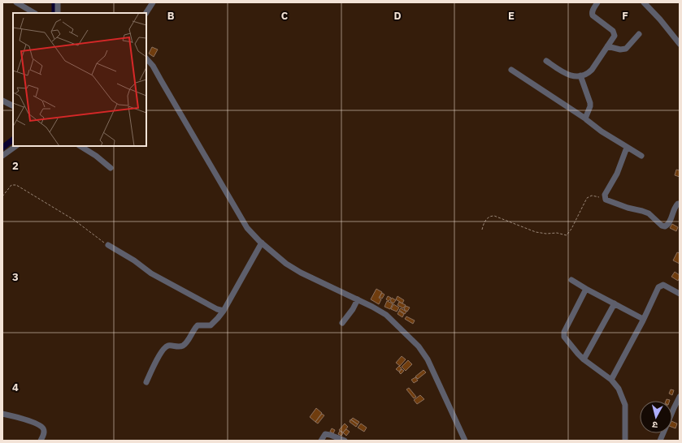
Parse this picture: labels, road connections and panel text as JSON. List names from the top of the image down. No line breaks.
{"north":"bottom","grid":{"columns":["B","C","D","E","F"],"rows":["2","3","4"]}}
